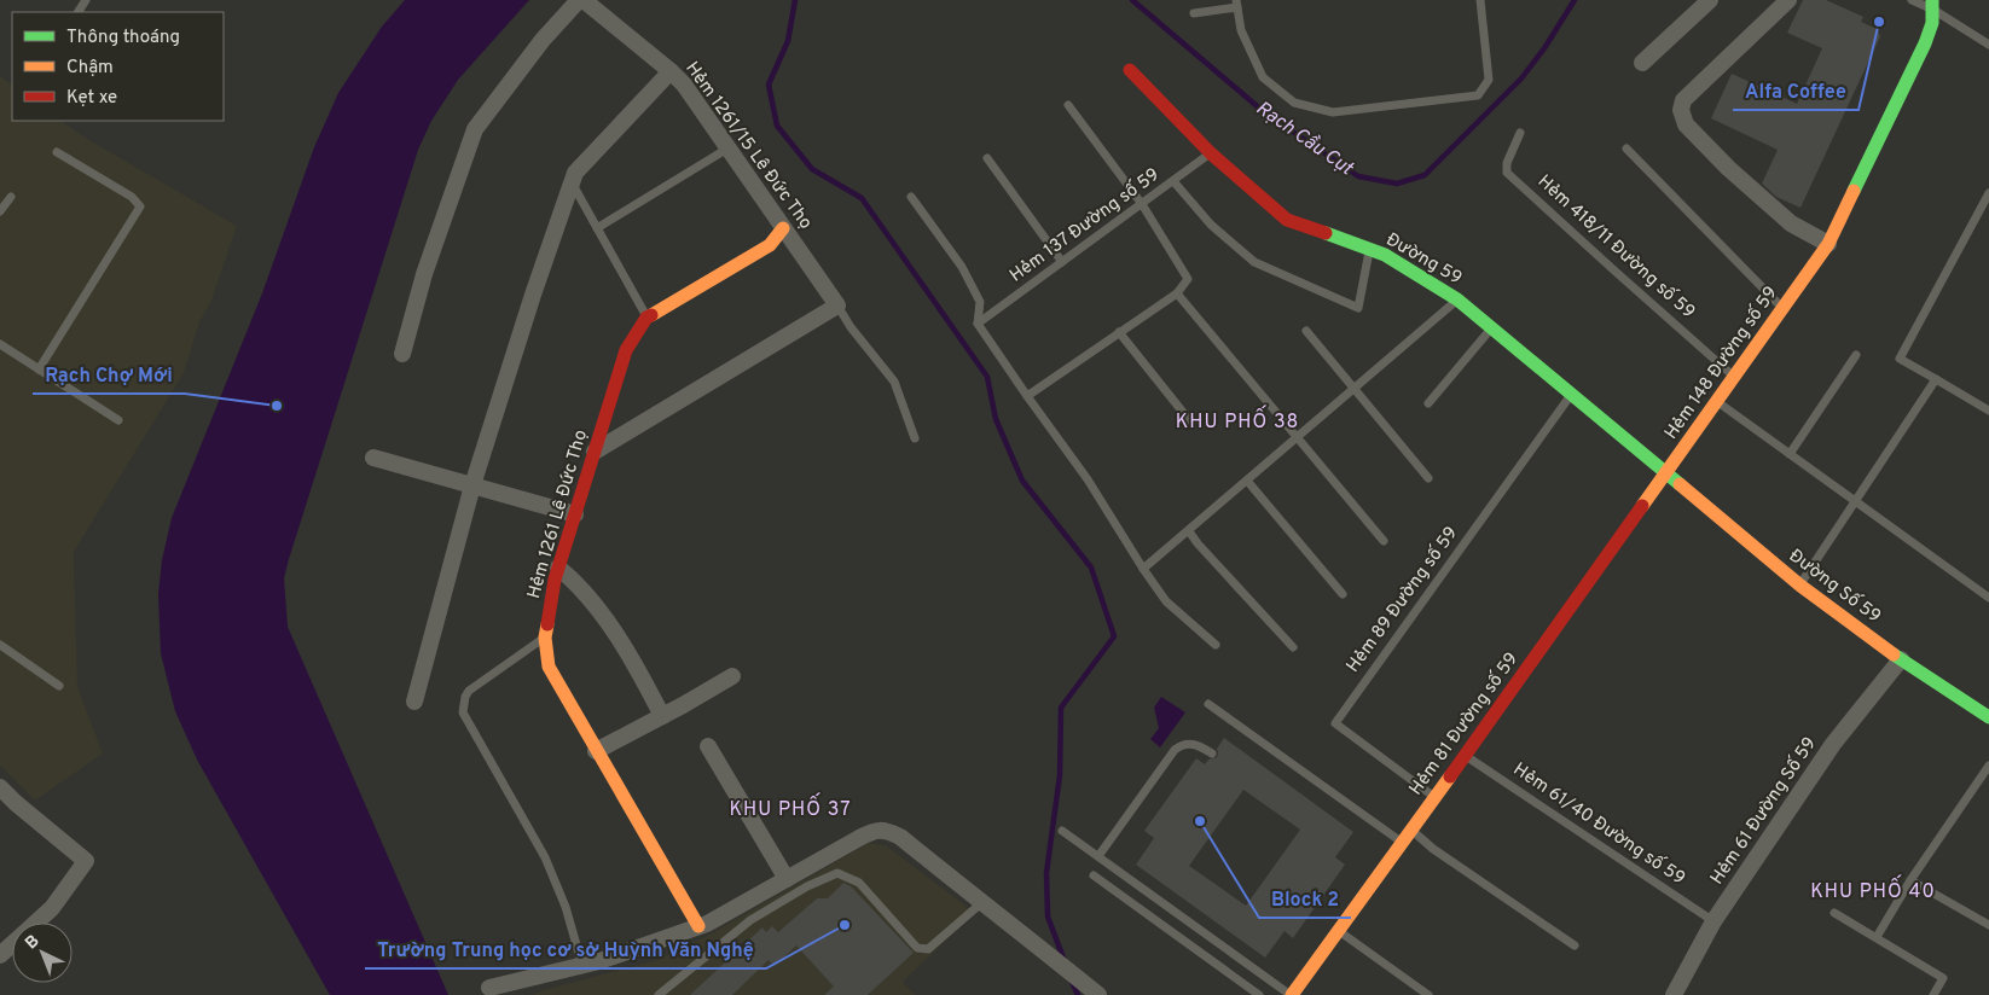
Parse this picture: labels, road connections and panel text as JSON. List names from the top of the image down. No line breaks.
{"streets":{"street":["Hẻm 1261/15 Lê Đức Thọ","Đường 59","Hẻm 148 Đường số 59","Hẻm 1261 Lê Đức Thọ","Đường Số 59","Hẻm 81 Đường số 59","Hẻm 61 Đường Số 59"],"lane":["Hẻm 137 Đường số 59","Hẻm 418/11 Đường số 59","Hẻm 89 Đường số 59","Hẻm 61/40 Đường số 59"]},"crossings":[["Hẻm 1261/15 Lê Đức Thọ","Hẻm 1261 Lê Đức Thọ"],["Hẻm 137 Đường số 59","Đường 59"],["Hẻm 418/11 Đường số 59","Hẻm 148 Đường số 59"],["Đường 59","Hẻm 148 Đường số 59"],["Đường 59","Đường Số 59"],["Đường 59","Hẻm 89 Đường số 59"],["Đường 59","Hẻm 81 Đường số 59"],["Hẻm 148 Đường số 59","Đường Số 59"],["Hẻm 148 Đường số 59","Hẻm 81 Đường số 59"],["Đường Số 59","Hẻm 81 Đường số 59"],["Đường Số 59","Hẻm 61 Đường Số 59"],["Hẻm 89 Đường số 59","Hẻm 81 Đường số 59"],["Hẻm 81 Đường số 59","Hẻm 61/40 Đường số 59"],["Hẻm 61 Đường Số 59","Hẻm 61/40 Đường số 59"]],"districts":["KHU PHỐ 38","KHU PHỐ 37","KHU PHỐ 40"],"water":["Rạch Cầu Cụt"],"places":["Alfa Coffee","Rạch Chợ Mới","Block 2","Trường Trung học cơ sở Huỳnh Văn Nghệ"],"legend":["Thông thoáng","Chậm","Kẹt xe"],"north":"top left"}
